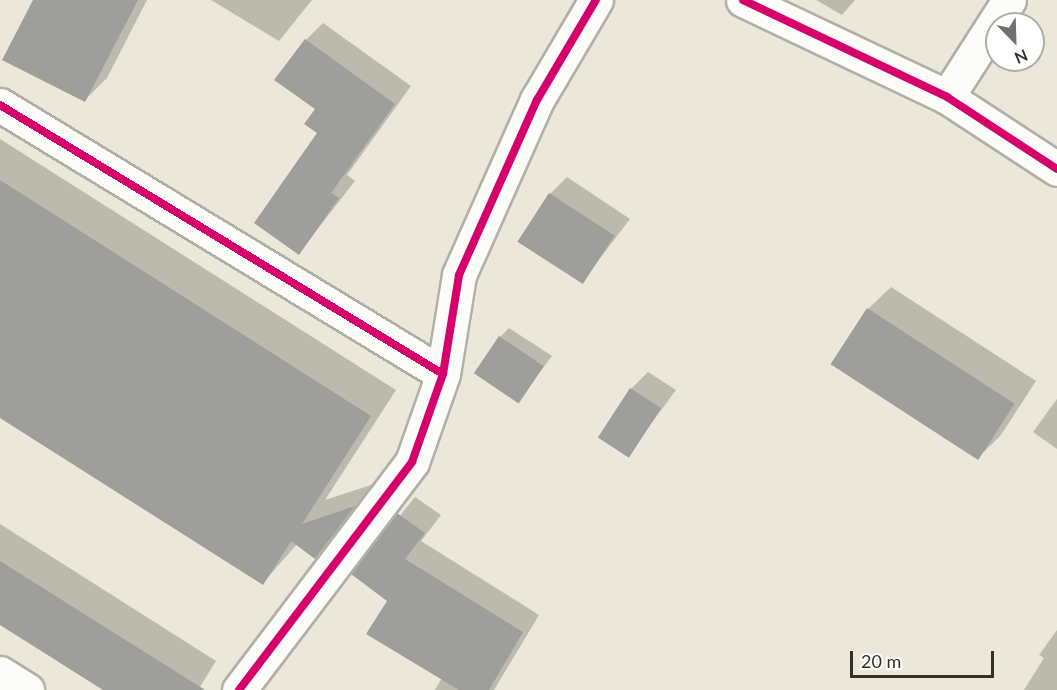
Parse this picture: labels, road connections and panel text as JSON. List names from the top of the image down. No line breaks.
{"scale_bar":"20 m","north":"bottom right"}
